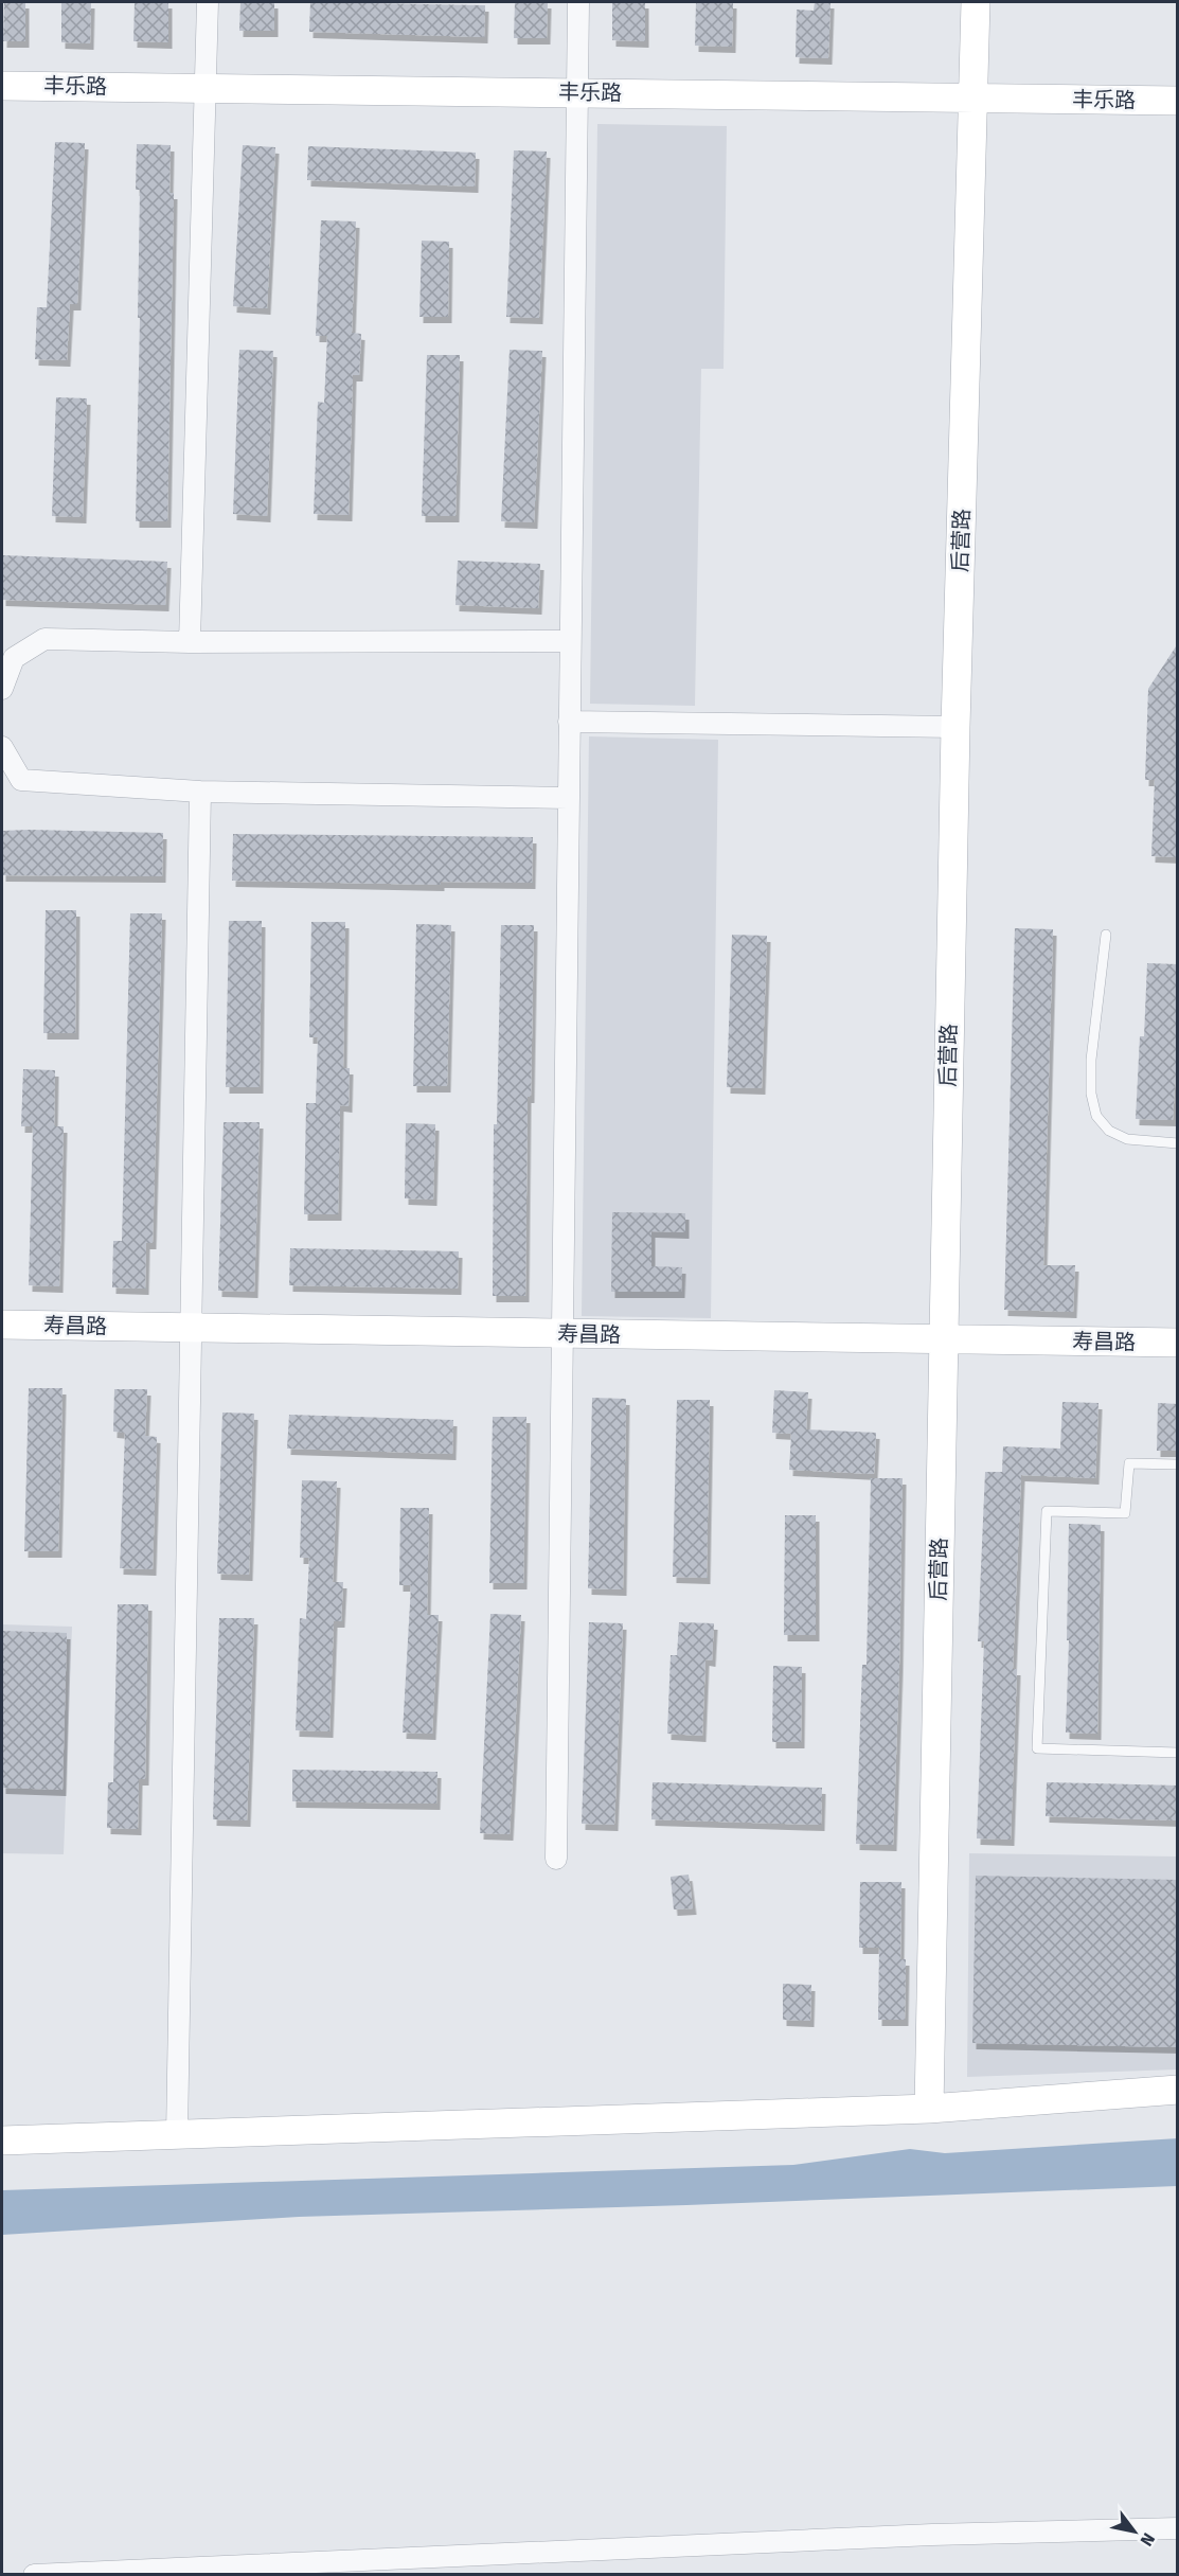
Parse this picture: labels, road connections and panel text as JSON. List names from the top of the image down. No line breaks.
{"streets":{"street":["丰乐路","后营路","寿昌路"]},"crossings":[["丰乐路","后营路"],["后营路","寿昌路"]],"north":"bottom right"}
